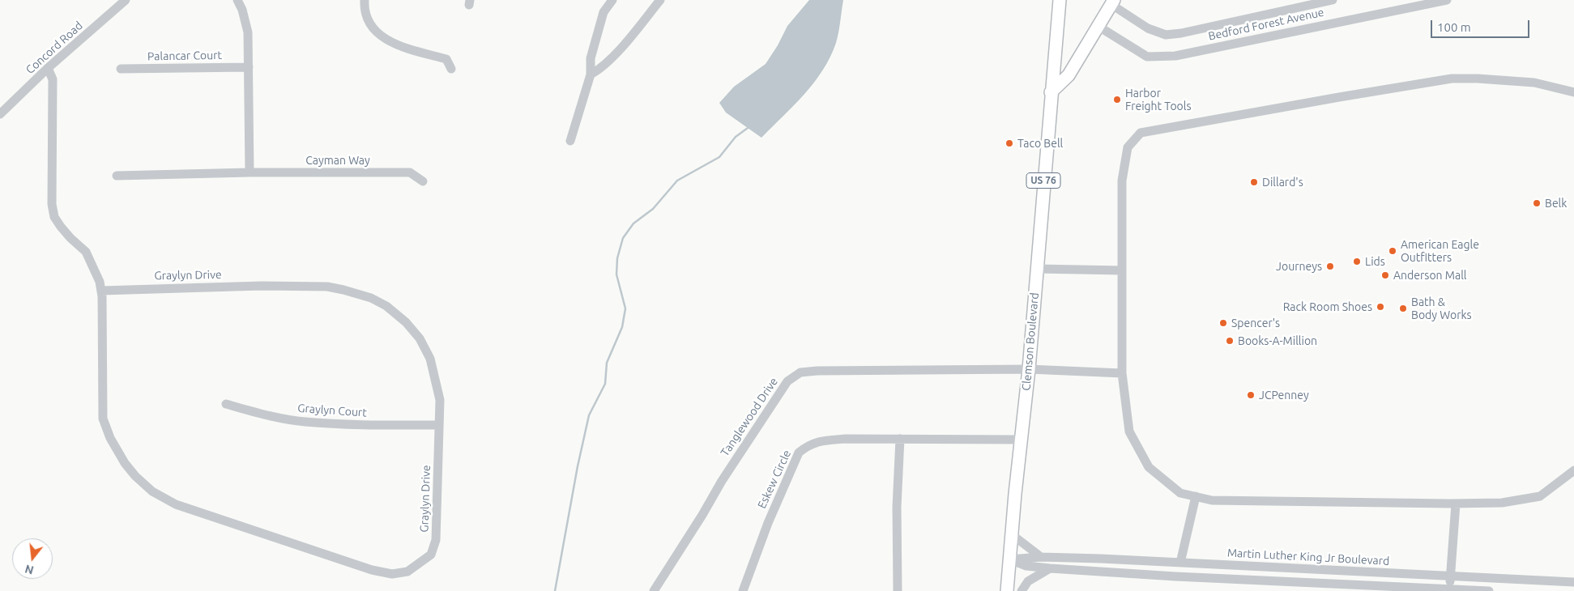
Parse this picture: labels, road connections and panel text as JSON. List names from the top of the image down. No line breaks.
{"streets":{"main road":["US 76","Clemson Boulevard"],"street":["Bedford Forest Avenue","Concord Road","Palancar Court","Cayman Way","Graylyn Drive","Graylyn Court","Tanglewood Drive","Eskew Circle","Martin Luther King Jr Boulevard"]},"crossings":[["Concord Road","Graylyn Drive"],["Graylyn Drive","Graylyn Court"],["Clemson Boulevard","Tanglewood Drive"],["Clemson Boulevard","Eskew Circle"],["Clemson Boulevard","Martin Luther King Jr Boulevard"]],"places":["Harbor Freight Tools","Taco Bell","Dillard's","Belk","American Eagle Outfitters","Lids","Journeys","Anderson Mall","Rack Room Shoes","Bath & Body Works","Spencer's","Books-A-Million","JCPenney"],"scale_bar":"100 m","north":"bottom"}
